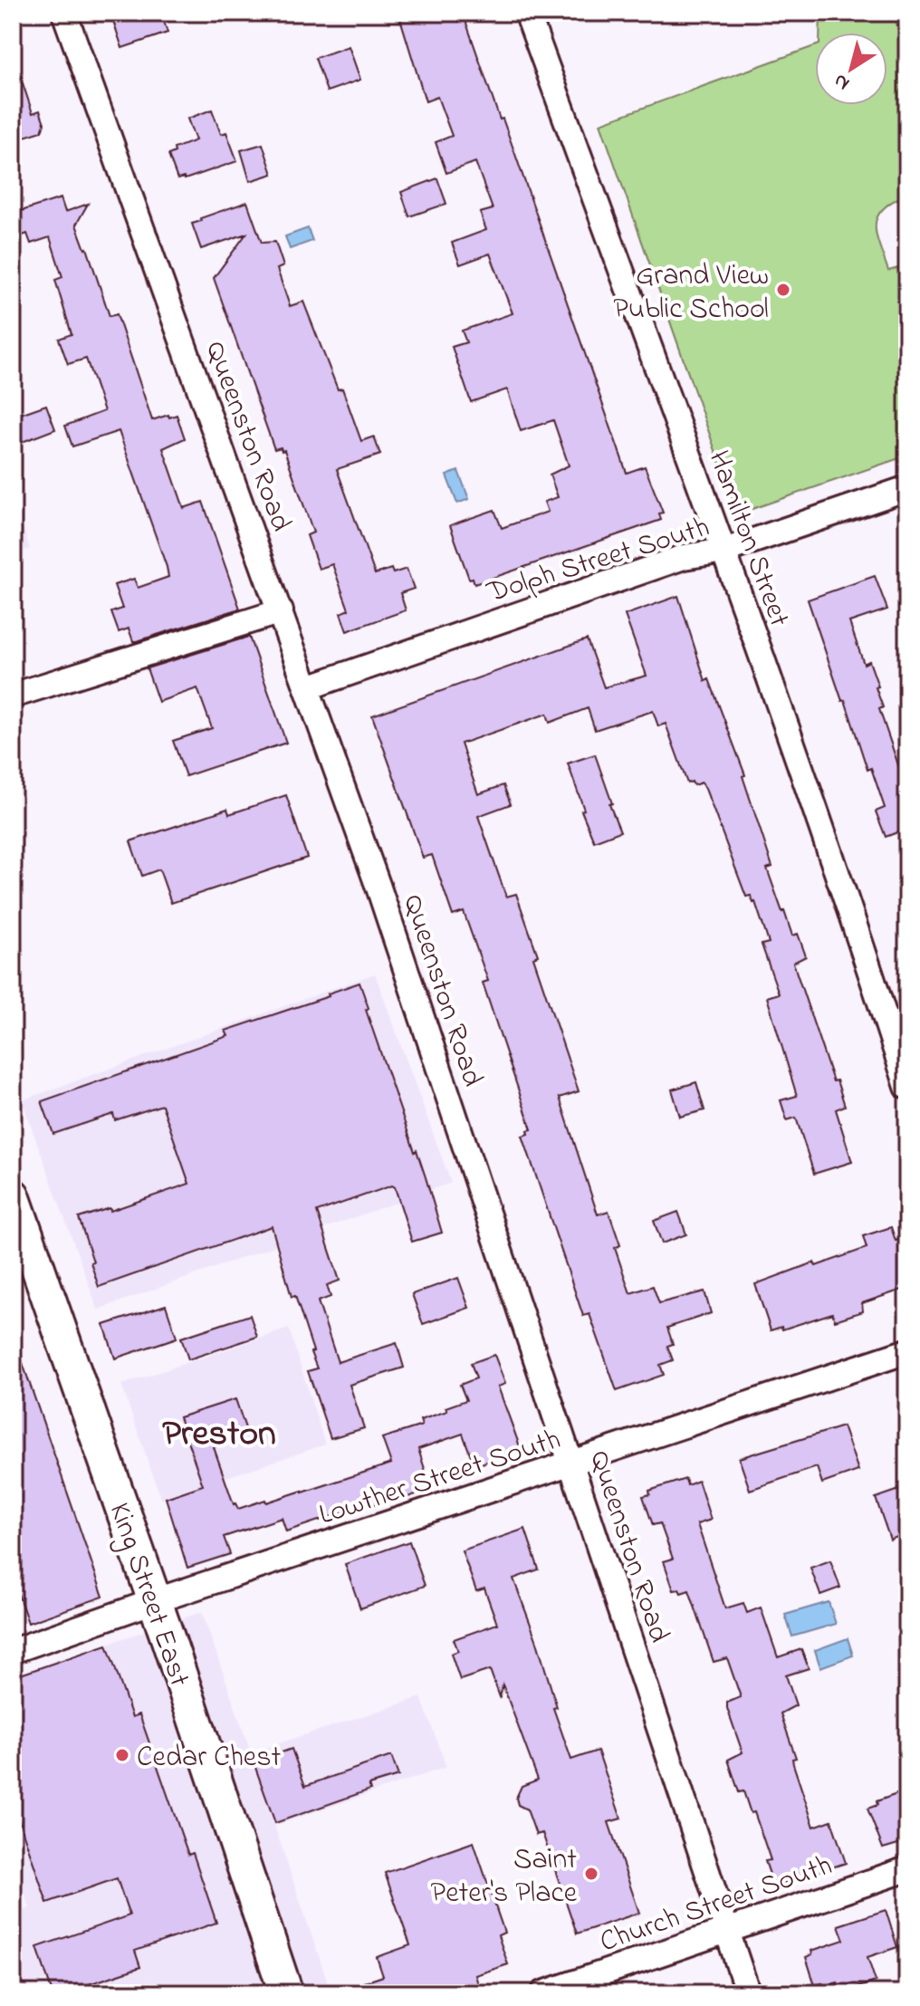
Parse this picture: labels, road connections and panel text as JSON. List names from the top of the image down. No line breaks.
{"streets":{"main road":["King Street East"],"street":["Queenston Road","Hamilton Street","Dolph Street South","Lowther Street South","Church Street South"]},"crossings":[["Queenston Road","Dolph Street South"],["Queenston Road","Lowther Street South"],["Queenston Road","Church Street South"],["Hamilton Street","Dolph Street South"],["Lowther Street South","King Street East"]],"districts":["Preston"],"places":["Grand View Public School","Cedar Chest","Saint Peter's Place"],"north":"bottom left"}
